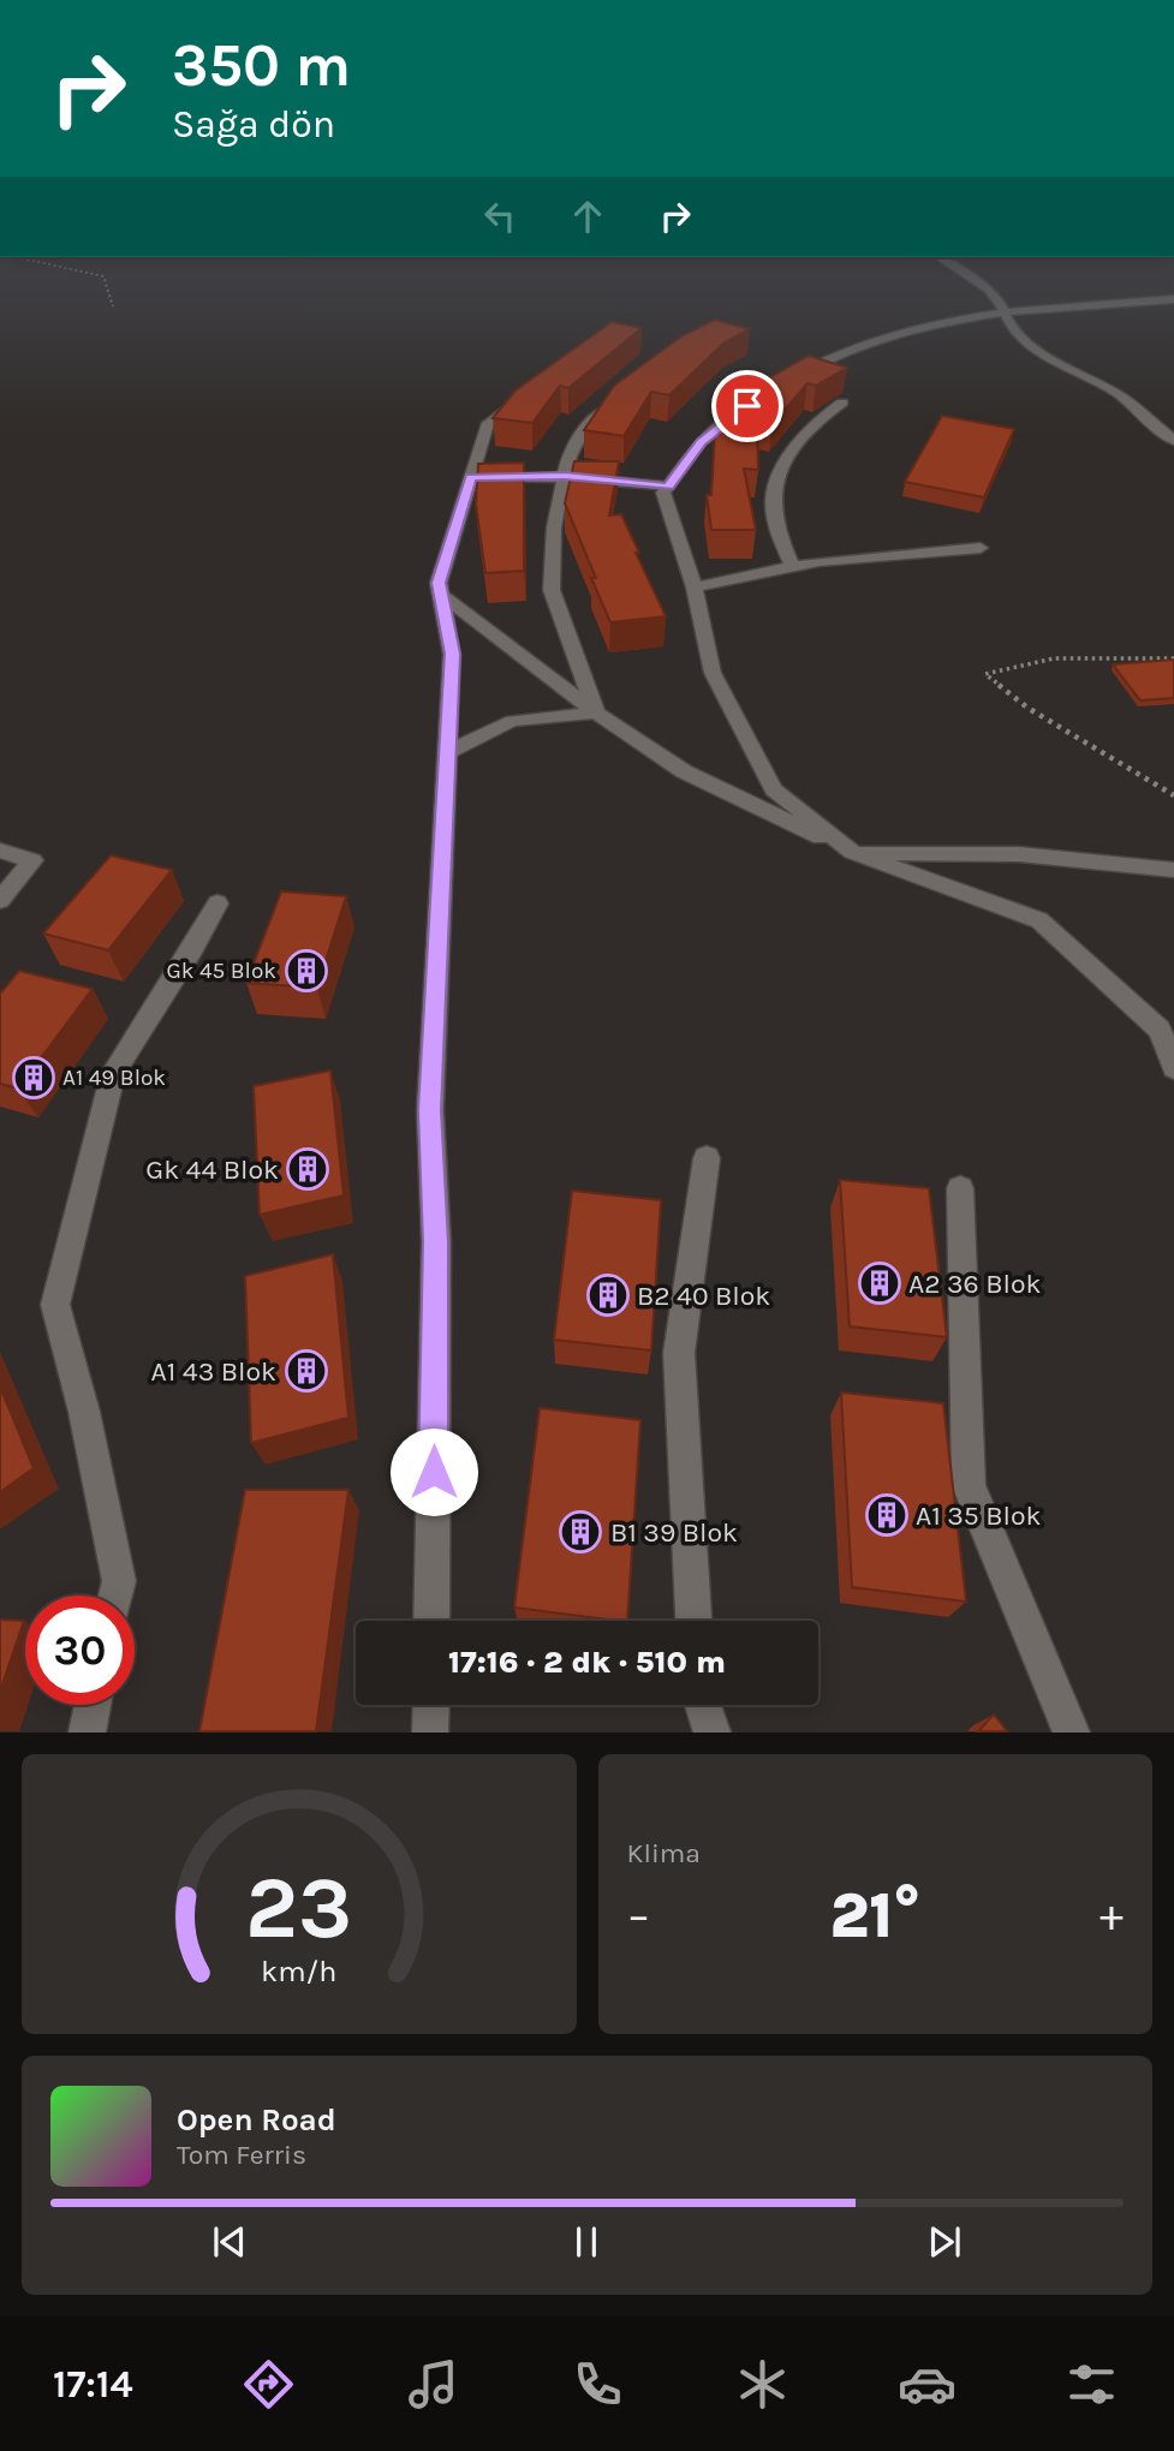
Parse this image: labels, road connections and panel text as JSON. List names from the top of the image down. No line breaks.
{"places":{"building":["Gk 45 Blok","A1 49 Blok","Gk 44 Blok","A2 36 Blok","B2 40 Blok","A1 43 Blok","A1 35 Blok","B1 39 Blok"]},"page":{"turn":["350 m","Sağa dön"],"limit":"30","trip":"17:16 · 2 dk · 510 m","tile":"Klima","heat":["−","21°","+"],"song":["Open Road","Tom Ferris"],"tabs":"17:14","gauge":["23","km/h"]}}
